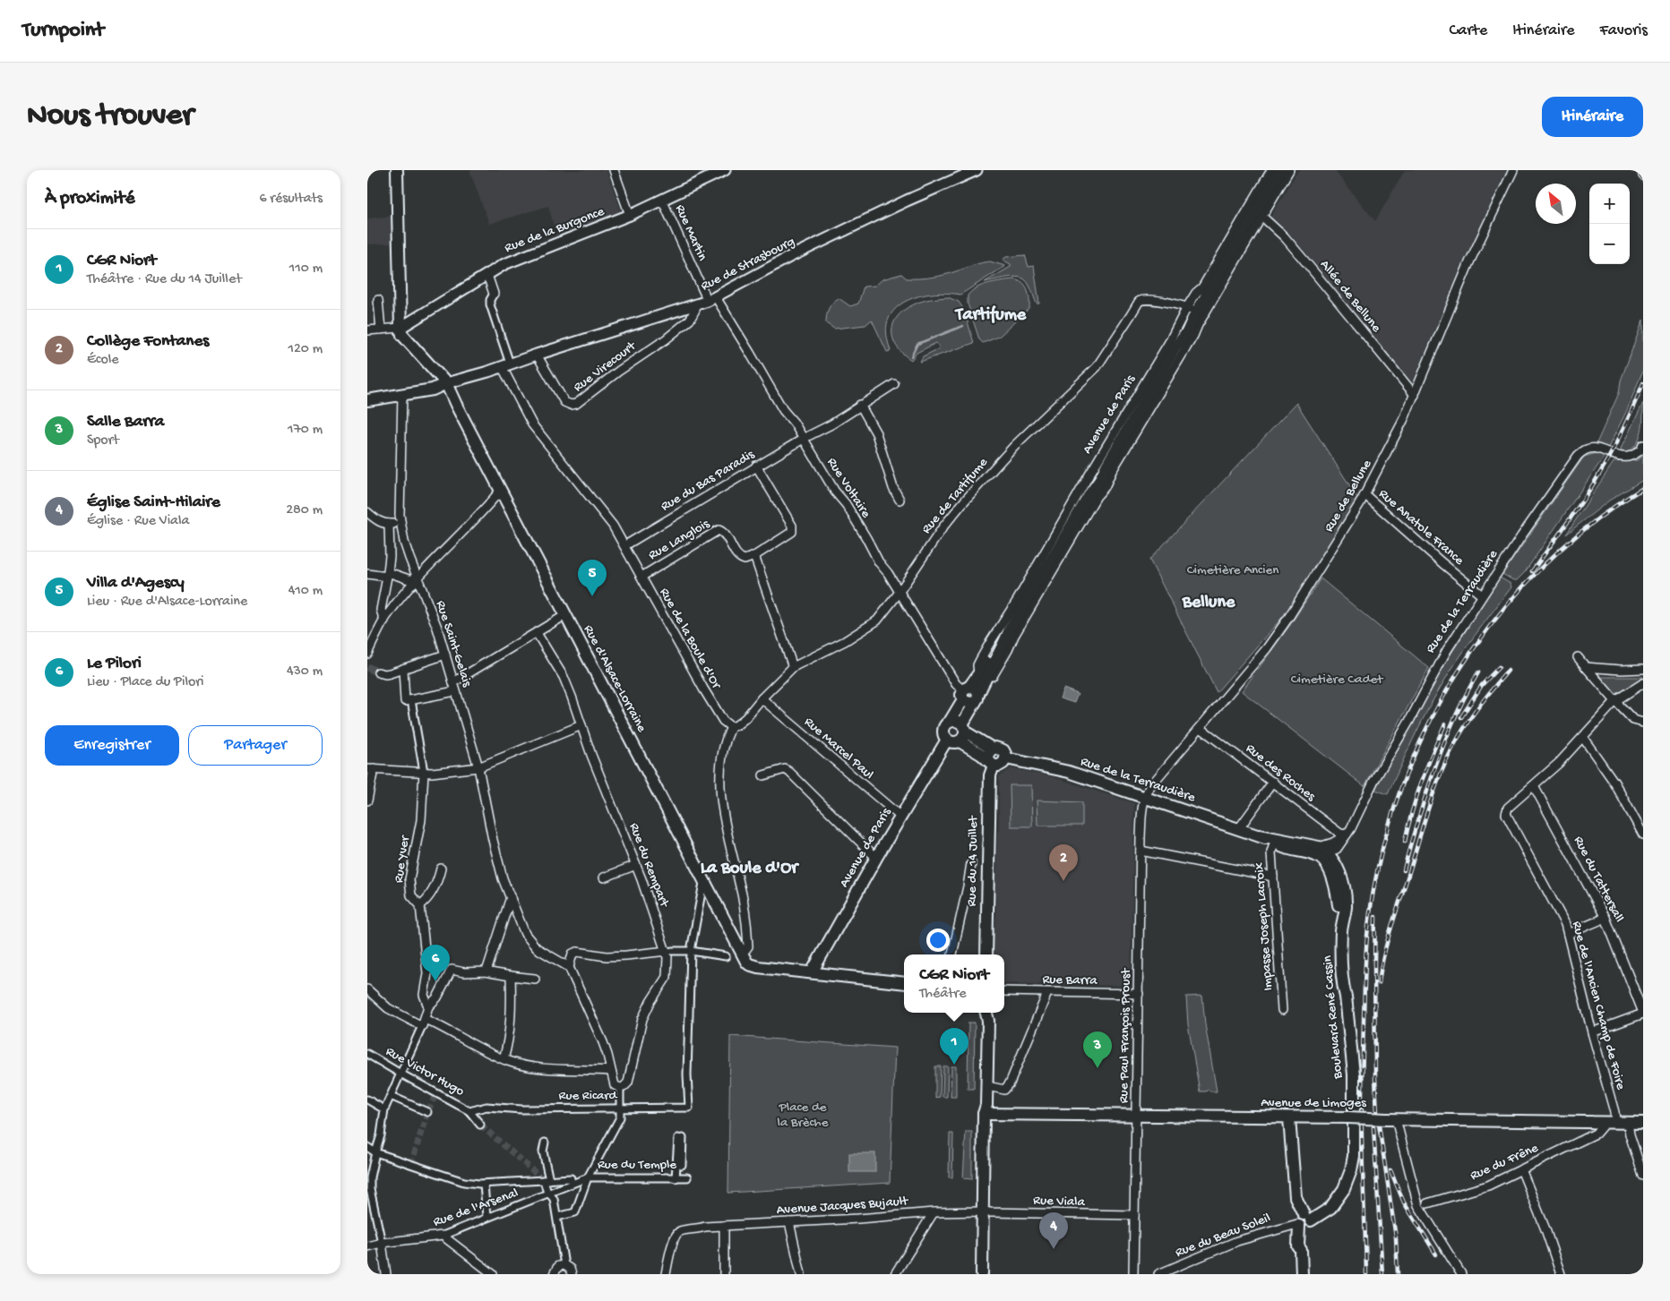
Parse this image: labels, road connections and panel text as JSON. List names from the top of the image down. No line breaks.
{"streets":{"main road":["Avenue de Paris","Rue de la Terraudière","Rue d'Alsace-Lorraine","Rue du 14 Juillet","Boulevard René Cassin","Avenue de Limoges"],"street":["Rue de la Burgonce","Rue Martin","Rue de Strasbourg","Allée de Bellune","Rue Virecourt","Rue du Bas Paradis","Rue Voltaire","Rue de Tartifume","Rue de Bellune","Rue Anatole France","Rue Langlois","Rue de la Boule d'Or","Rue Saint-Gelais","Rue Marcel Paul","Rue des Roches","Rue Yver","Rue du Rempart","Rue du Tattersall","Impasse Joseph Lacroix","Rue Barra","Rue de l'Ancien Champ de Foire","Rue Paul François Proust","Rue Victor Hugo","Rue Ricard","Rue du Frêne","Rue du Temple","Rue Viala","Avenue Jacques Bujault","Rue de l'Arsenal","Rue du Beau Soleil"]},"crossings":[["Rue de la Burgonce","Rue Martin"],["Rue de la Burgonce","Rue d'Alsace-Lorraine"],["Rue Martin","Rue de Strasbourg"],["Rue Martin","Rue Voltaire"],["Rue de Strasbourg","Rue Virecourt"],["Rue de Strasbourg","Rue Voltaire"],["Rue de Strasbourg","Rue de la Boule d'Or"],["Rue de Strasbourg","Rue d'Alsace-Lorraine"],["Allée de Bellune","Avenue de Paris"],["Allée de Bellune","Rue de Bellune"],["Avenue de Paris","Rue Voltaire"],["Avenue de Paris","Rue de Tartifume"],["Avenue de Paris","Rue d'Alsace-Lorraine"],["Avenue de Paris","Rue Marcel Paul"],["Rue du Bas Paradis","Rue Voltaire"],["Rue du Bas Paradis","Rue de la Boule d'Or"],["Rue Voltaire","Rue de Tartifume"],["Rue de Tartifume","Rue de la Boule d'Or"],["Rue de Tartifume","Rue Marcel Paul"],["Rue de Bellune","Rue Anatole France"],["Rue de Bellune","Rue de la Terraudière"],["Rue de Bellune","Rue des Roches"],["Rue de Bellune","Rue Paul François Proust"],["Rue Anatole France","Rue de la Terraudière"],["Rue Langlois","Rue de la Boule d'Or"],["Rue de la Terraudière","Rue des Roches"],["Rue de la Terraudière","Impasse Joseph Lacroix"],["Rue de la Terraudière","Boulevard René Cassin"],["Rue de la Terraudière","Rue Paul François Proust"],["Rue du Tattersall","Rue de l'Ancien Champ de Foire"],["Rue Barra","Rue Paul François Proust"],["Rue de l'Ancien Champ de Foire","Avenue de Limoges"],["Rue de l'Ancien Champ de Foire","Rue du Frêne"],["Boulevard René Cassin","Rue du Beau Soleil"],["Rue Paul François Proust","Avenue de Limoges"],["Rue Paul François Proust","Rue Viala"],["Rue Victor Hugo","Rue Ricard"],["Avenue de Limoges","Rue du Frêne"],["Rue du Temple","Rue de l'Arsenal"],["Rue Viala","Avenue Jacques Bujault"]],"districts":["Tartifume","Bellune","La Boule d'Or"],"parks":["Cimetière Ancien","Cimetière Cadet","Place de la Brèche"],"north":"top left","page":{"header":"Turnpoint","nav":["Carte","Itinéraire","Favoris"],"buttons":["Itinéraire",["Enregistrer","Partager"]],"title":"Nous trouver","heading":["À proximité","6 résultats"],"map_buttons":["+","−"],"list":[{"mark":"1","name":"CGR Niort","note":"Théâtre · Rue du 14 Juillet","value":"110 m"},{"mark":"2","name":"Collège Fontanes","note":"École","value":"120 m"},{"mark":"3","name":"Salle Barra","note":"Sport","value":"170 m"},{"mark":"4","name":"Église Saint-Hilaire","note":"Église · Rue Viala","value":"280 m"},{"mark":"5","name":"Villa d'Agescy","note":"Lieu · Rue d'Alsace-Lorraine","value":"410 m"},{"mark":"6","name":"Le Pilori","note":"Lieu · Place du Pilori","value":"430 m"}],"pins":["5","2","6","1","3","4"],"popup":["CGR Niort","Théâtre"]}}
